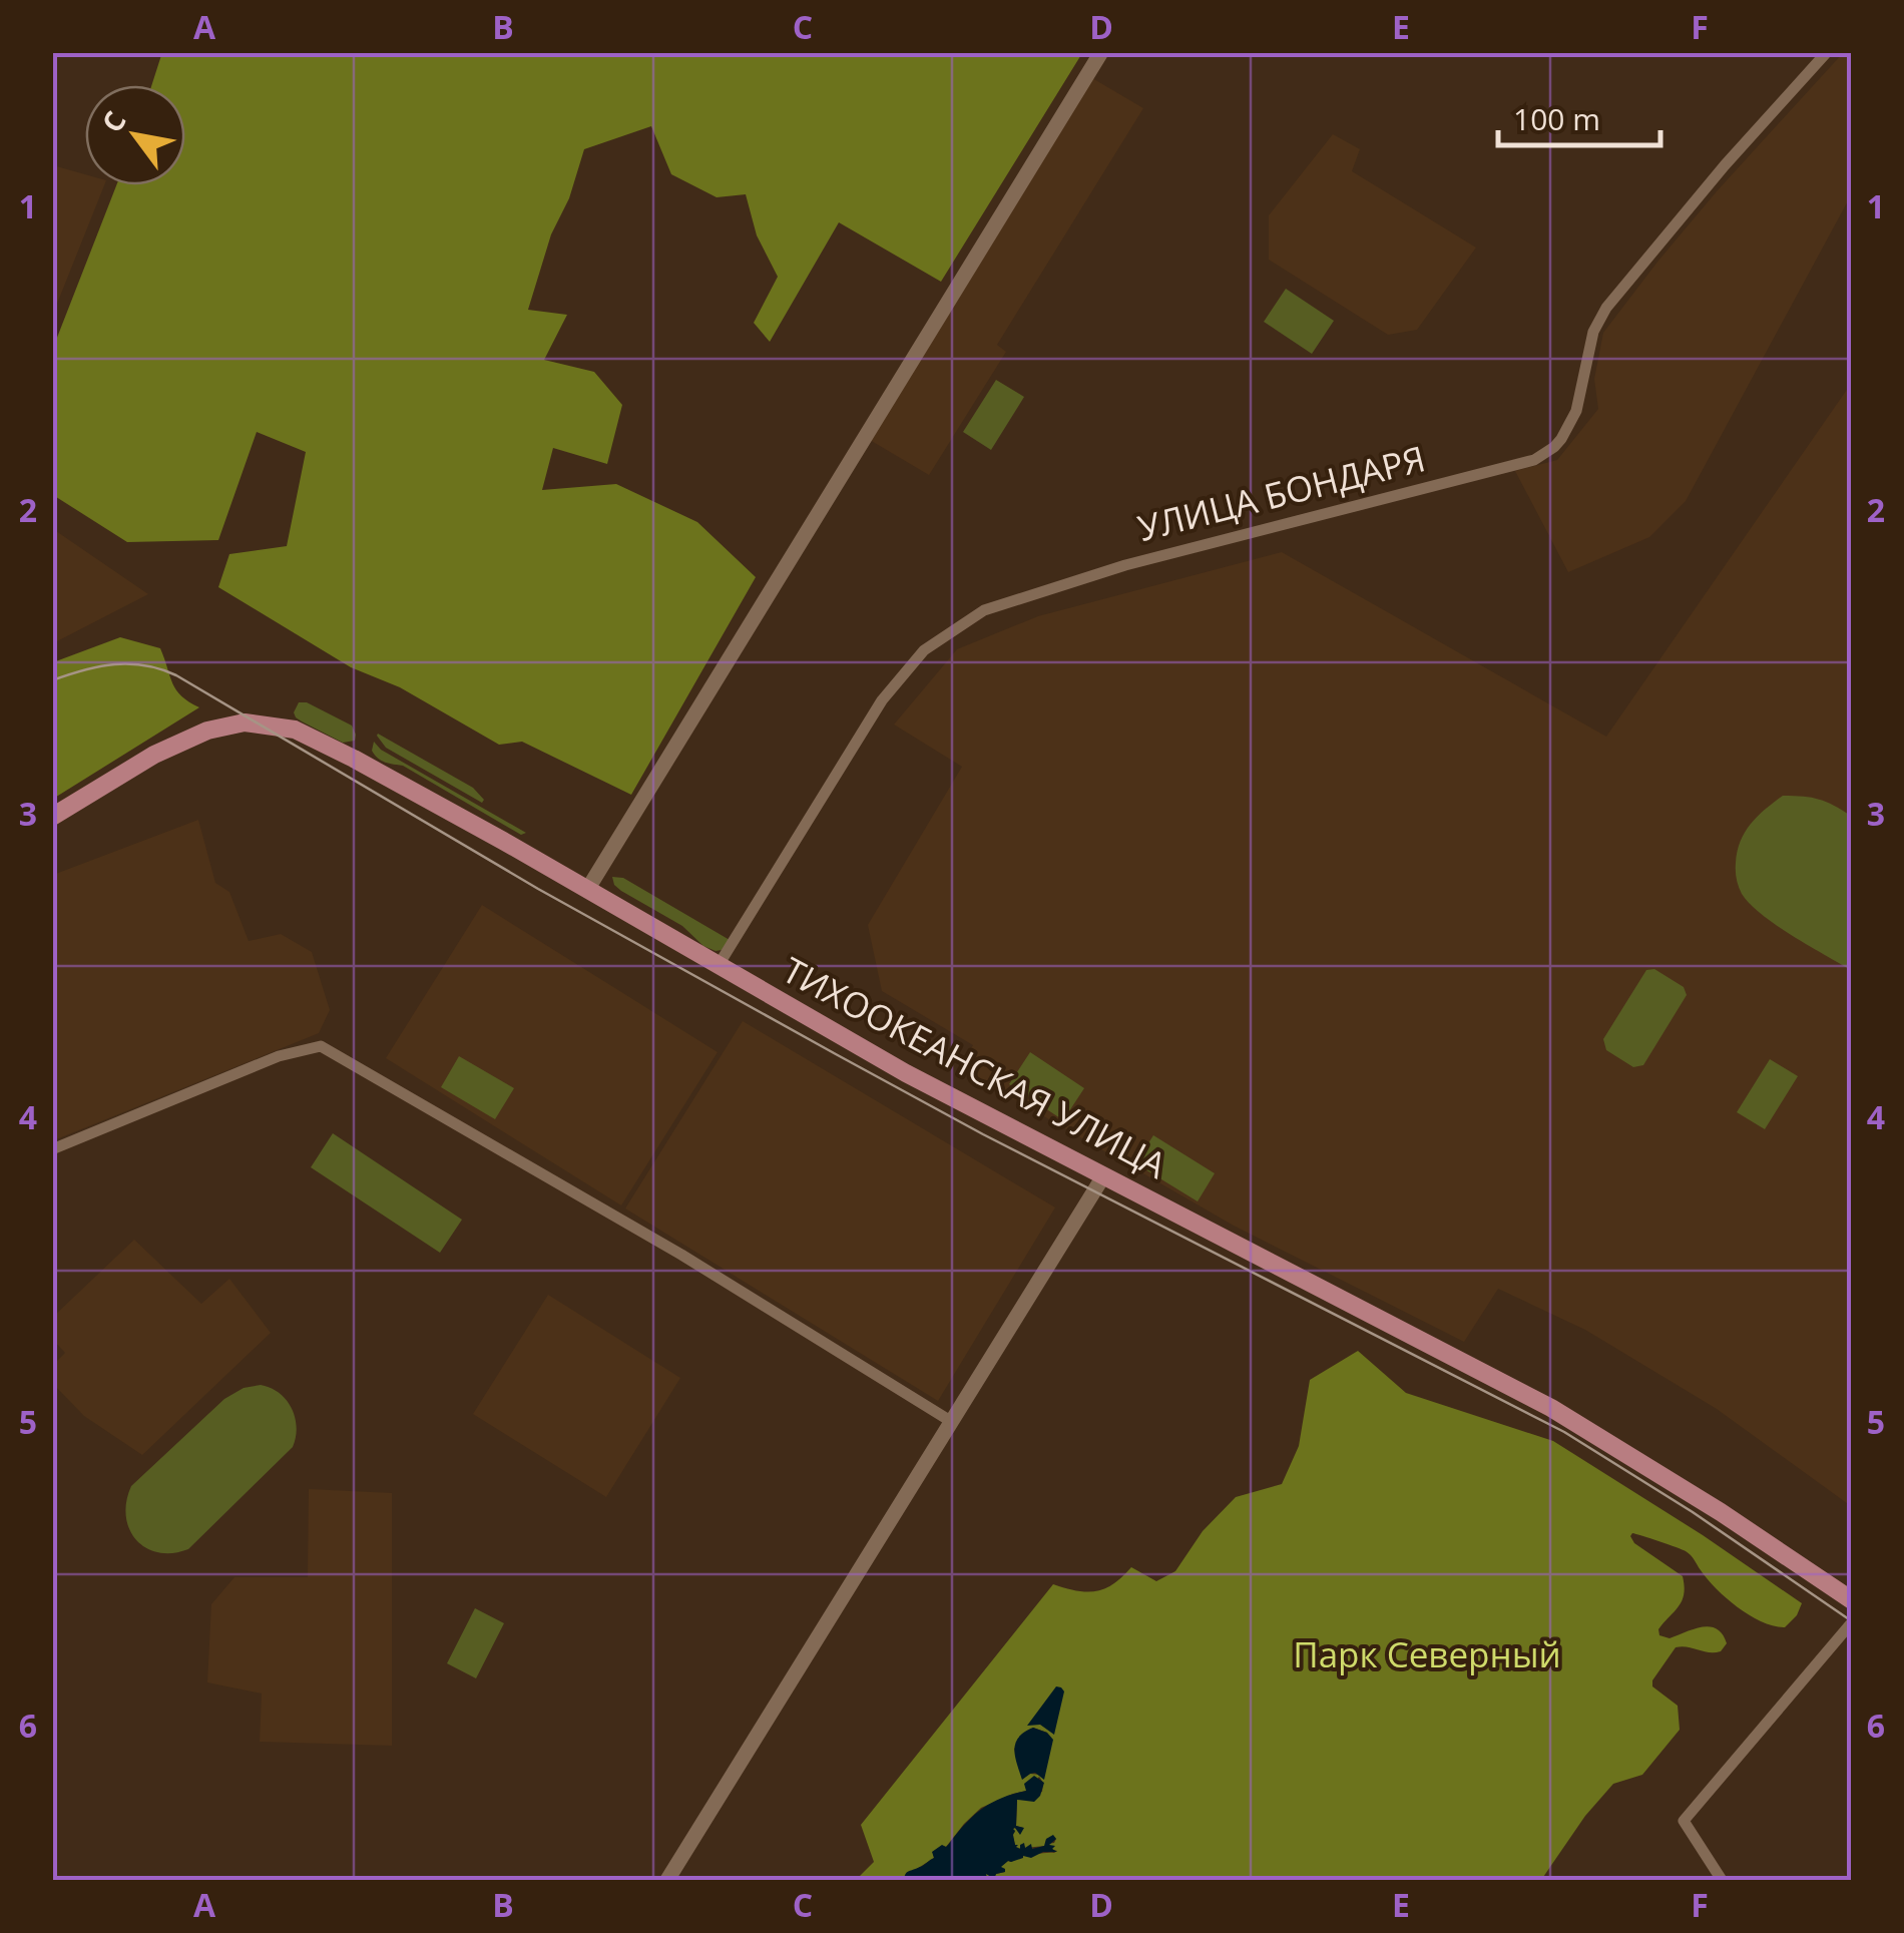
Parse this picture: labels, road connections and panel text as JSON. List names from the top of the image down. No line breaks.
{"streets":{"main road":["ТИХООКЕАНСКАЯ УЛИЦА"],"street":["УЛИЦА БОНДАРЯ"]},"crossings":[["УЛИЦА БОНДАРЯ","ТИХООКЕАНСКАЯ УЛИЦА"]],"parks":["Парк Северный"],"scale_bar":"100 m","north":"top left","grid":{"columns":["A","B","C","D","E","F"],"rows":["1","2","3","4","5","6"]}}
